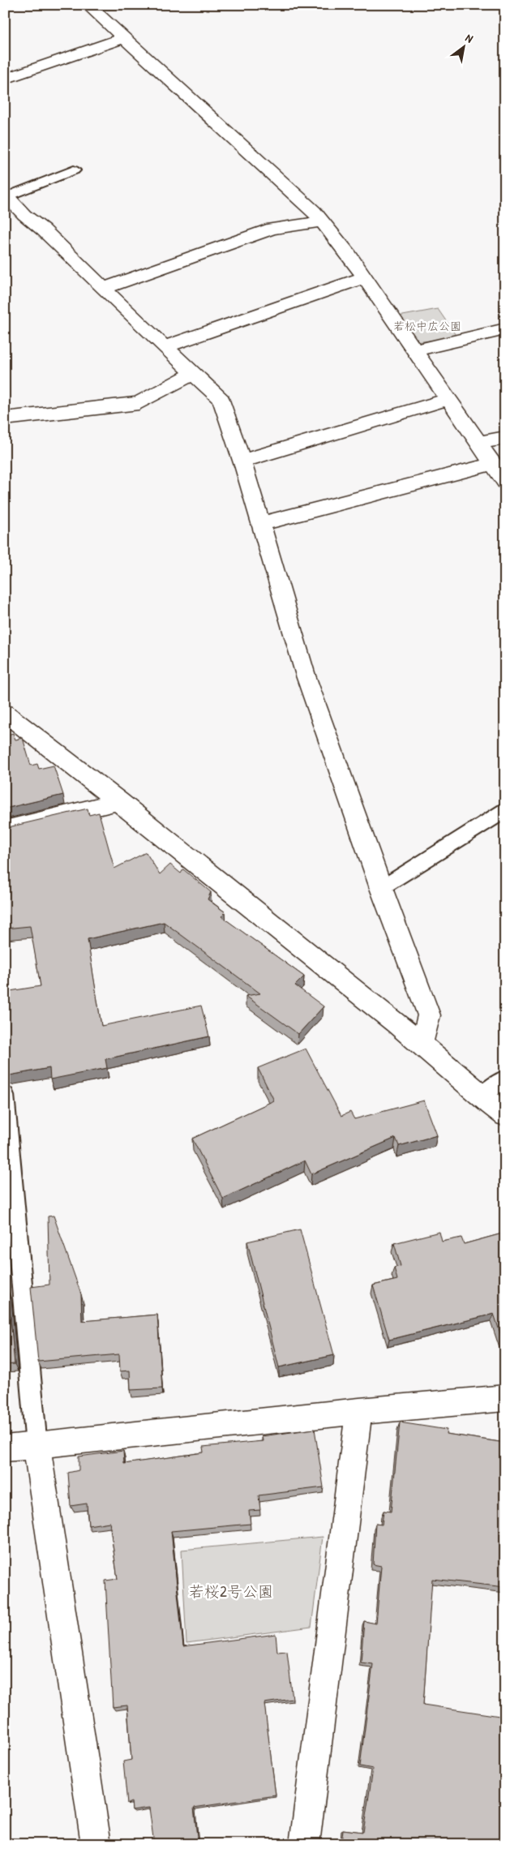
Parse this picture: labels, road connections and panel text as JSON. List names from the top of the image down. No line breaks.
{"parks":["若松中広公園","若桜2号公園"],"north":"top right"}
